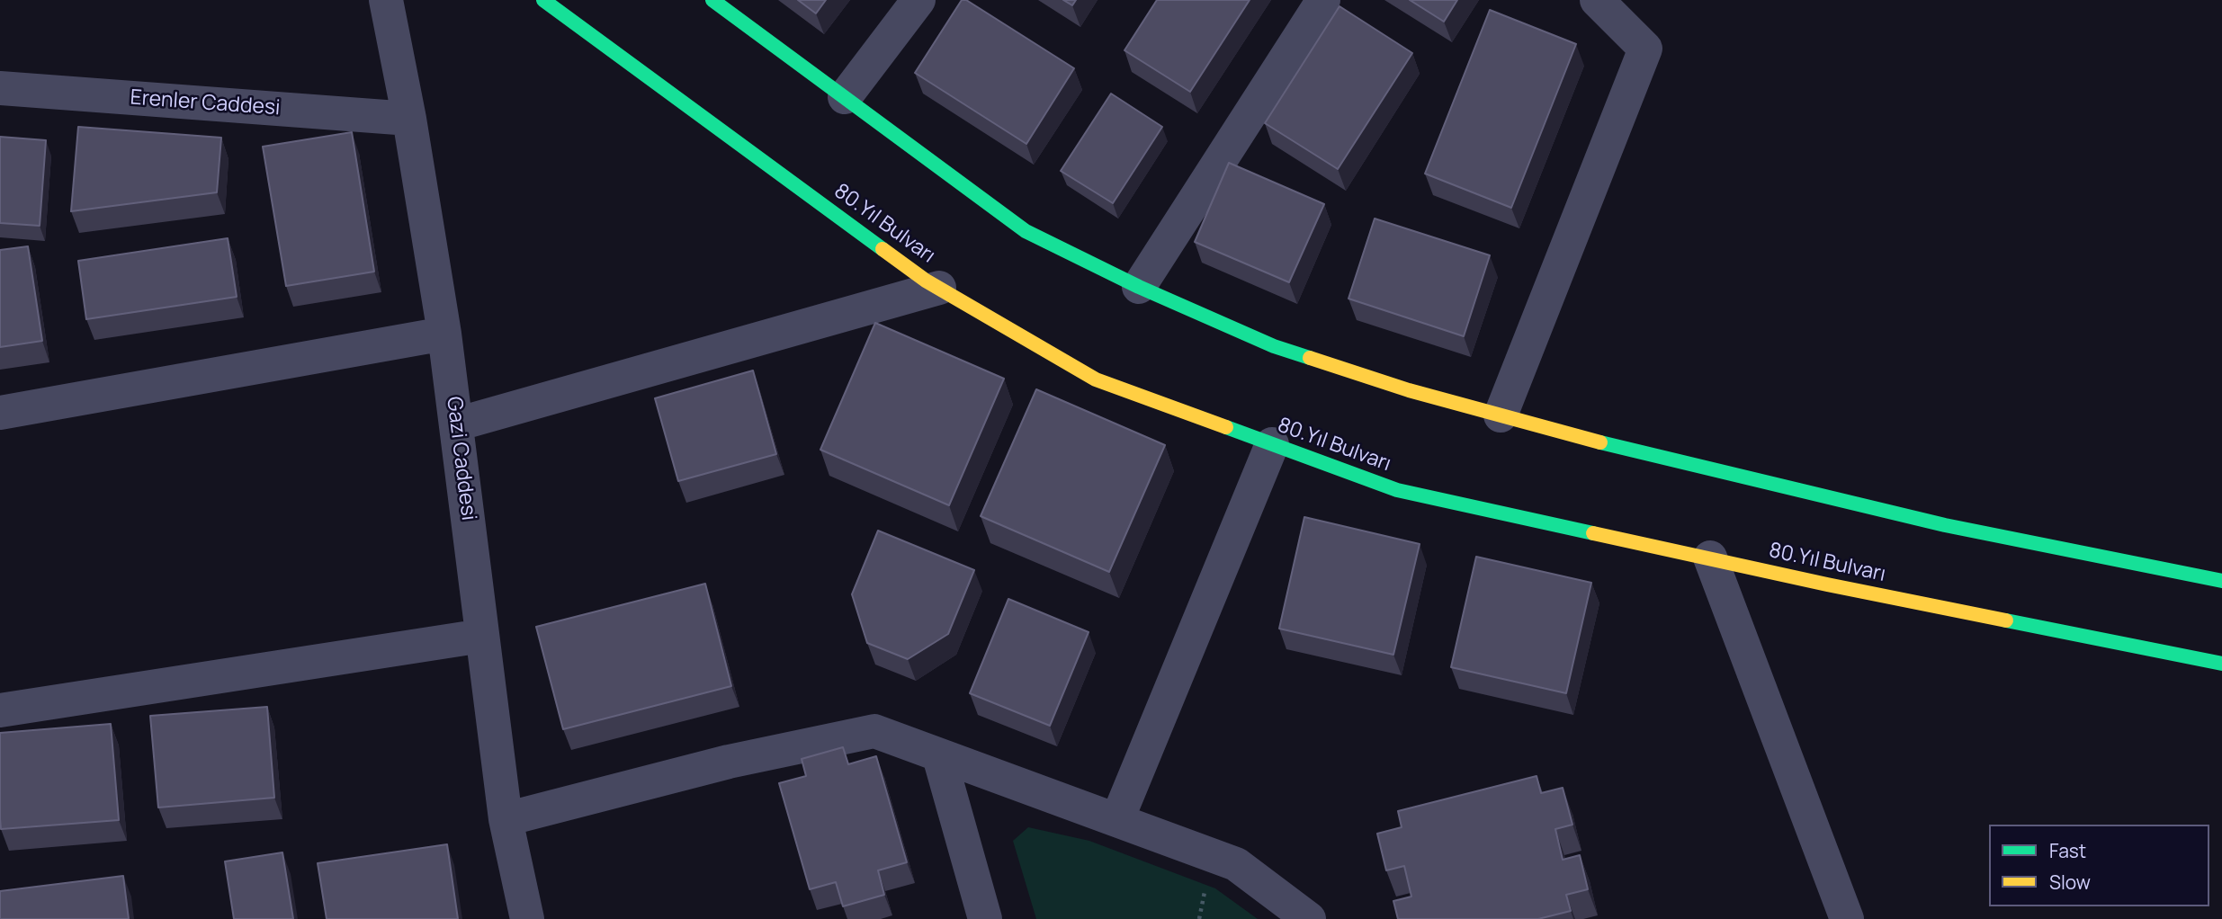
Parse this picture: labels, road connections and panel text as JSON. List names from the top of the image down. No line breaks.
{"streets":{"street":["Erenler Caddesi","80.Yıl Bulvarı","Gazi Caddesi"]},"crossings":[["Erenler Caddesi","Gazi Caddesi"]],"legend":["Fast","Slow"]}
